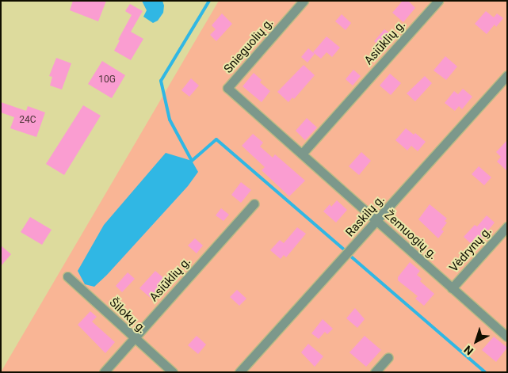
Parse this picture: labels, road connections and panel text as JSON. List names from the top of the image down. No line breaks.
{"streets":{"street":["Asiūklių g.","Snieguolių g.","Raskilų g.","Žemuogių g.","Vėdrynų g.","Šilokų g."]},"crossings":[["Asiūklių g.","Žemuogių g."],["Asiūklių g.","Šilokų g."],["Snieguolių g.","Žemuogių g."],["Raskilų g.","Žemuogių g."],["Žemuogių g.","Vėdrynų g."]],"house_numbers":["10G","24C"],"north":"bottom left"}
